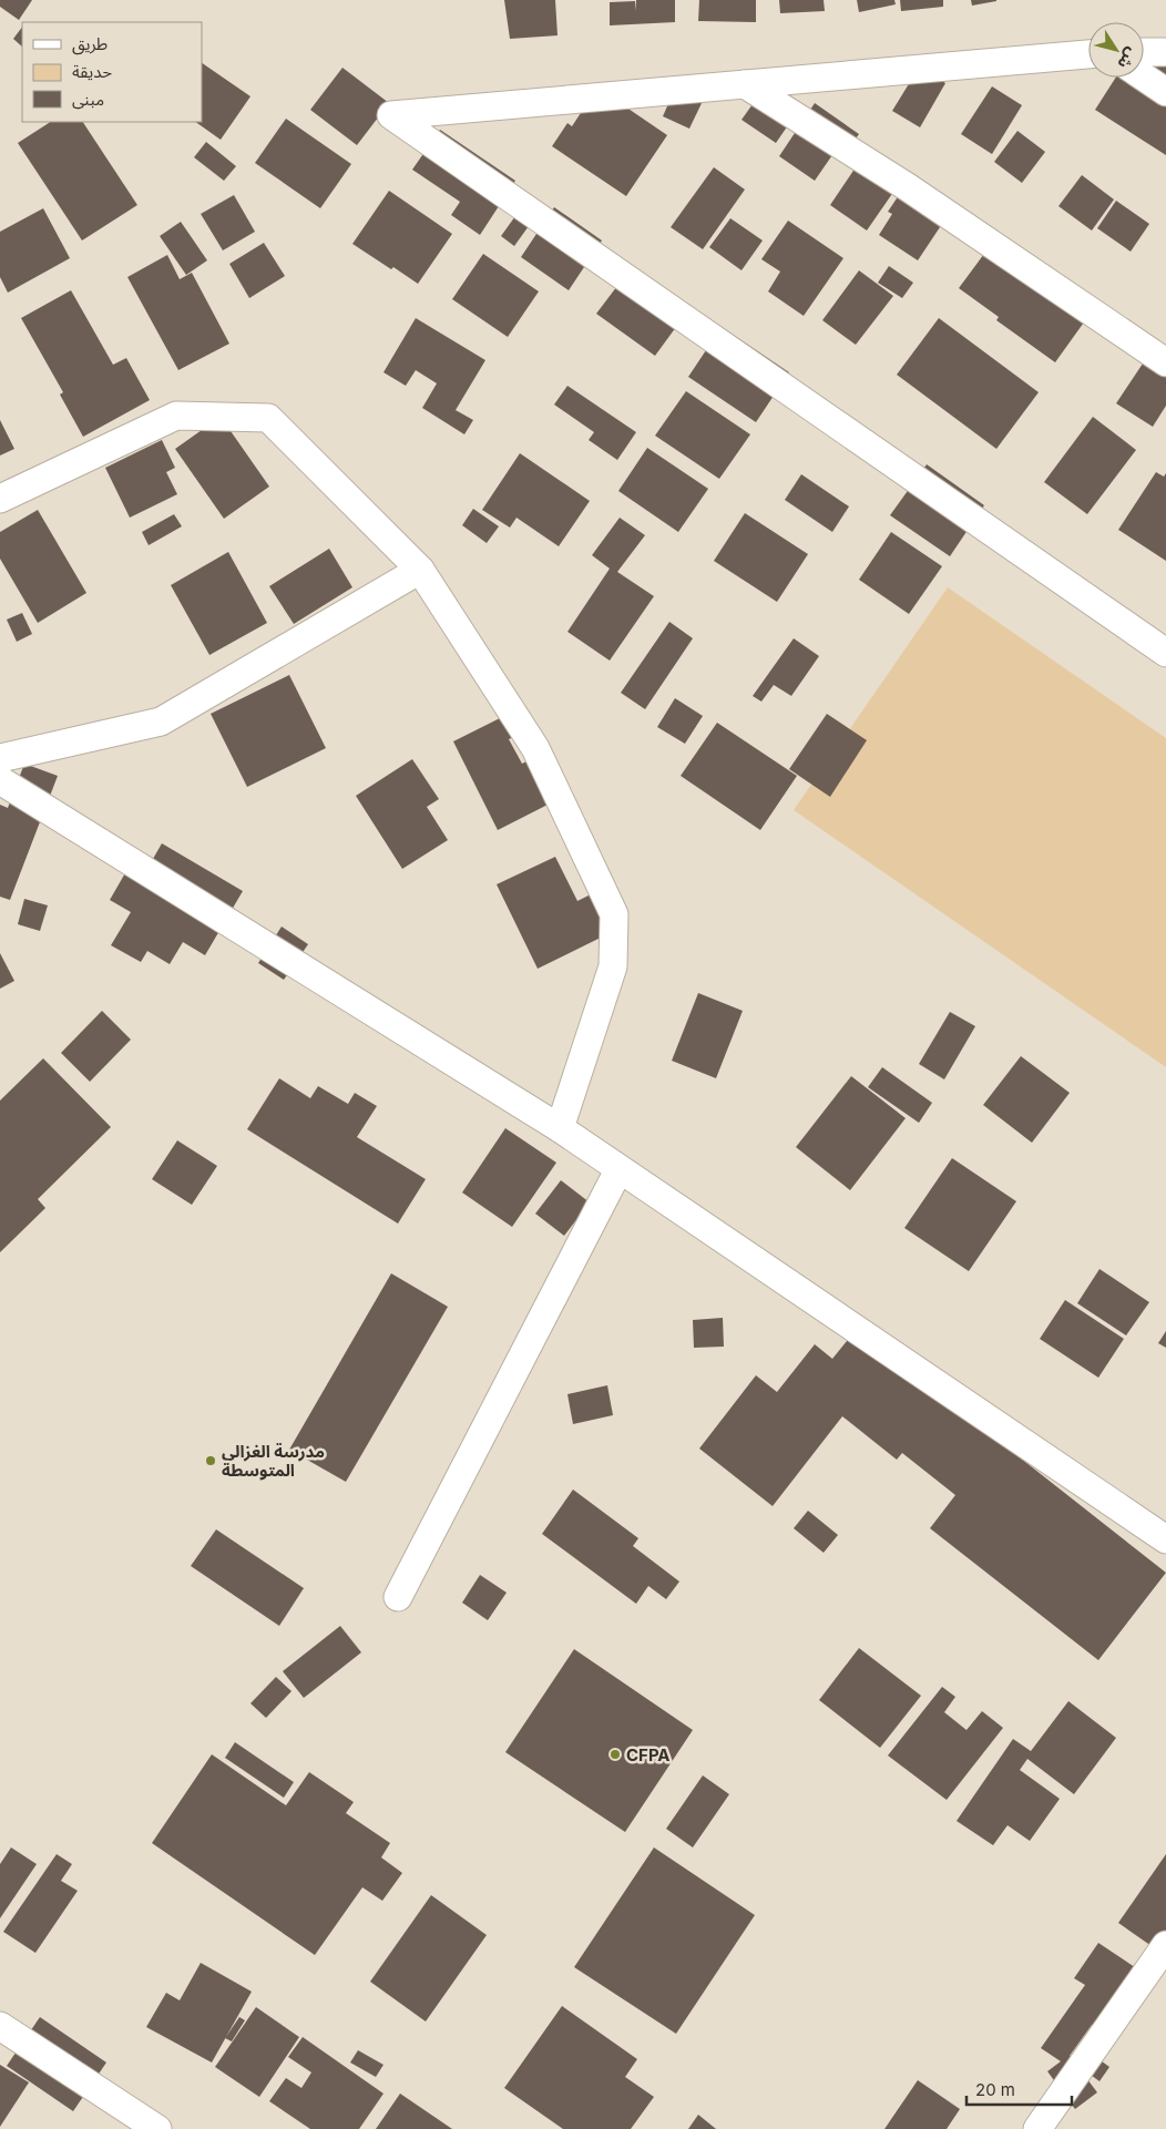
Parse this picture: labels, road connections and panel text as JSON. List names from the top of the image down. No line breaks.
{"places":["مدرسة الغزالي المتوسطة","CFPA"],"legend":["طريق","حديقة","مبنى"],"scale_bar":"20 m","north":"bottom right"}
